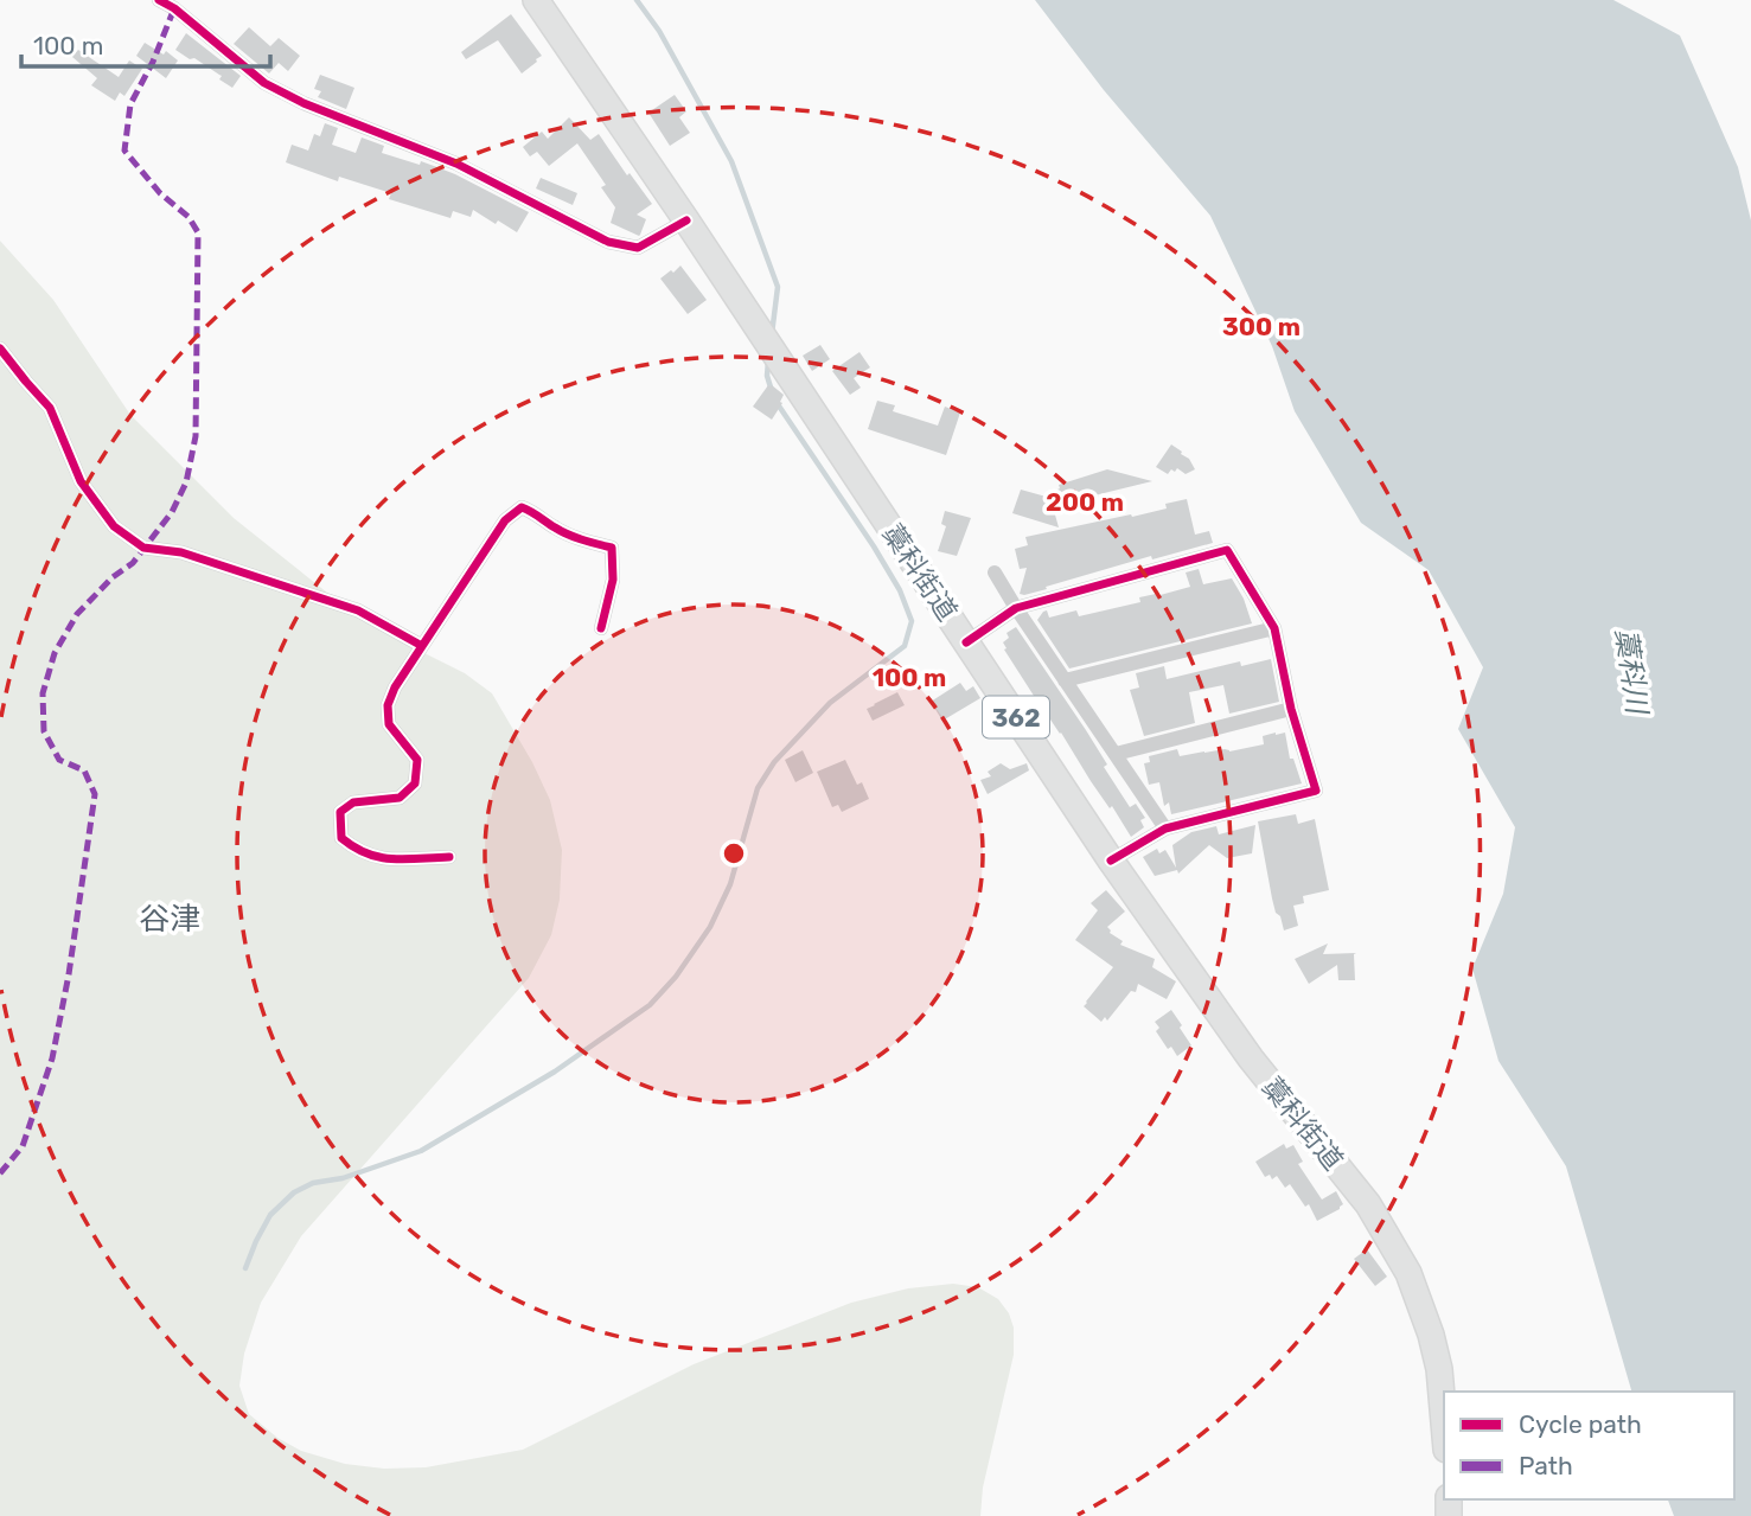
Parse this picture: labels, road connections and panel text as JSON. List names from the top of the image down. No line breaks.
{"streets":{"highway":["藁科街道","362"]},"districts":["谷津"],"water":["藁科川"],"legend":["Cycle path","Path"],"scale_bar":"100 m","rings":["300 m","200 m","100 m"]}
